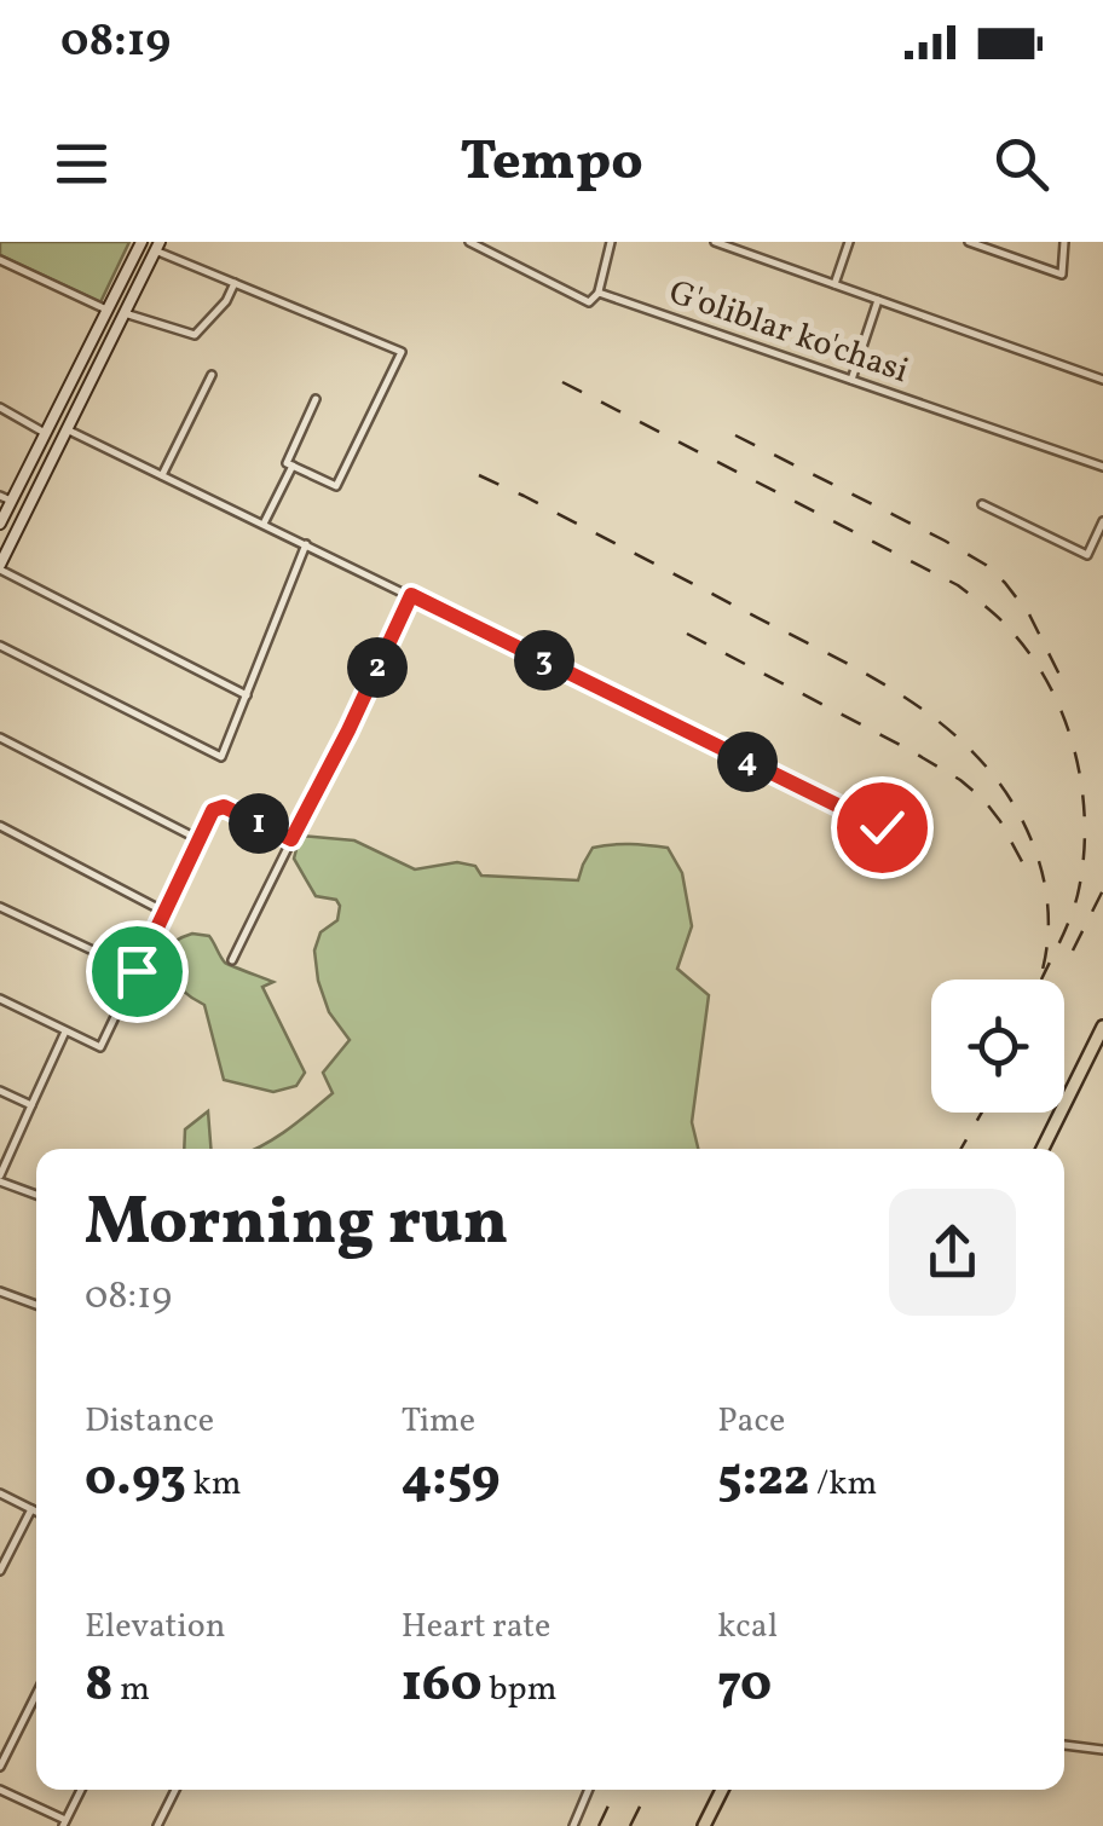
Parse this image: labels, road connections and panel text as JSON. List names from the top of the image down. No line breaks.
{"streets":{"street":["G'oliblar ko'chasi"]},"page":{"status":"08:19","header":"Tempo","pins":["3","2","4","1"],"heading":["Morning run","08:19"],"stats":[["Distance","0.93 km"],["Time","4:59"],["Pace","5:22 /km"],["Elevation","8 m"],["Heart rate","160 bpm"],["kcal","70"]]}}
